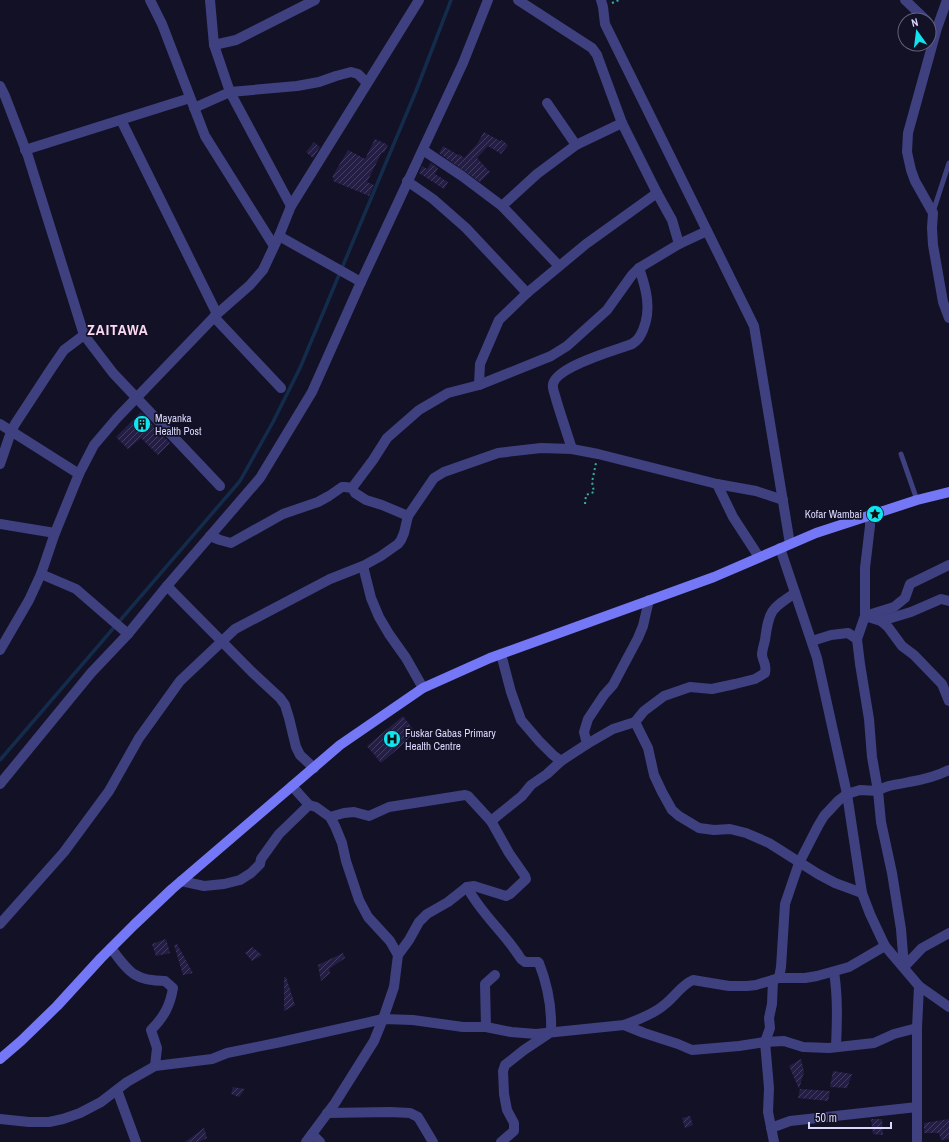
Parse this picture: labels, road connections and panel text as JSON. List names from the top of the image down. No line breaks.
{"districts":["ZAITAWA"],"places":{"building":["Mayanka Health Post"],"place":["Kofar Wambai"],"hospital":["Fuskar Gabas Primary Health Centre"]},"scale_bar":"50 m","north":"top"}
